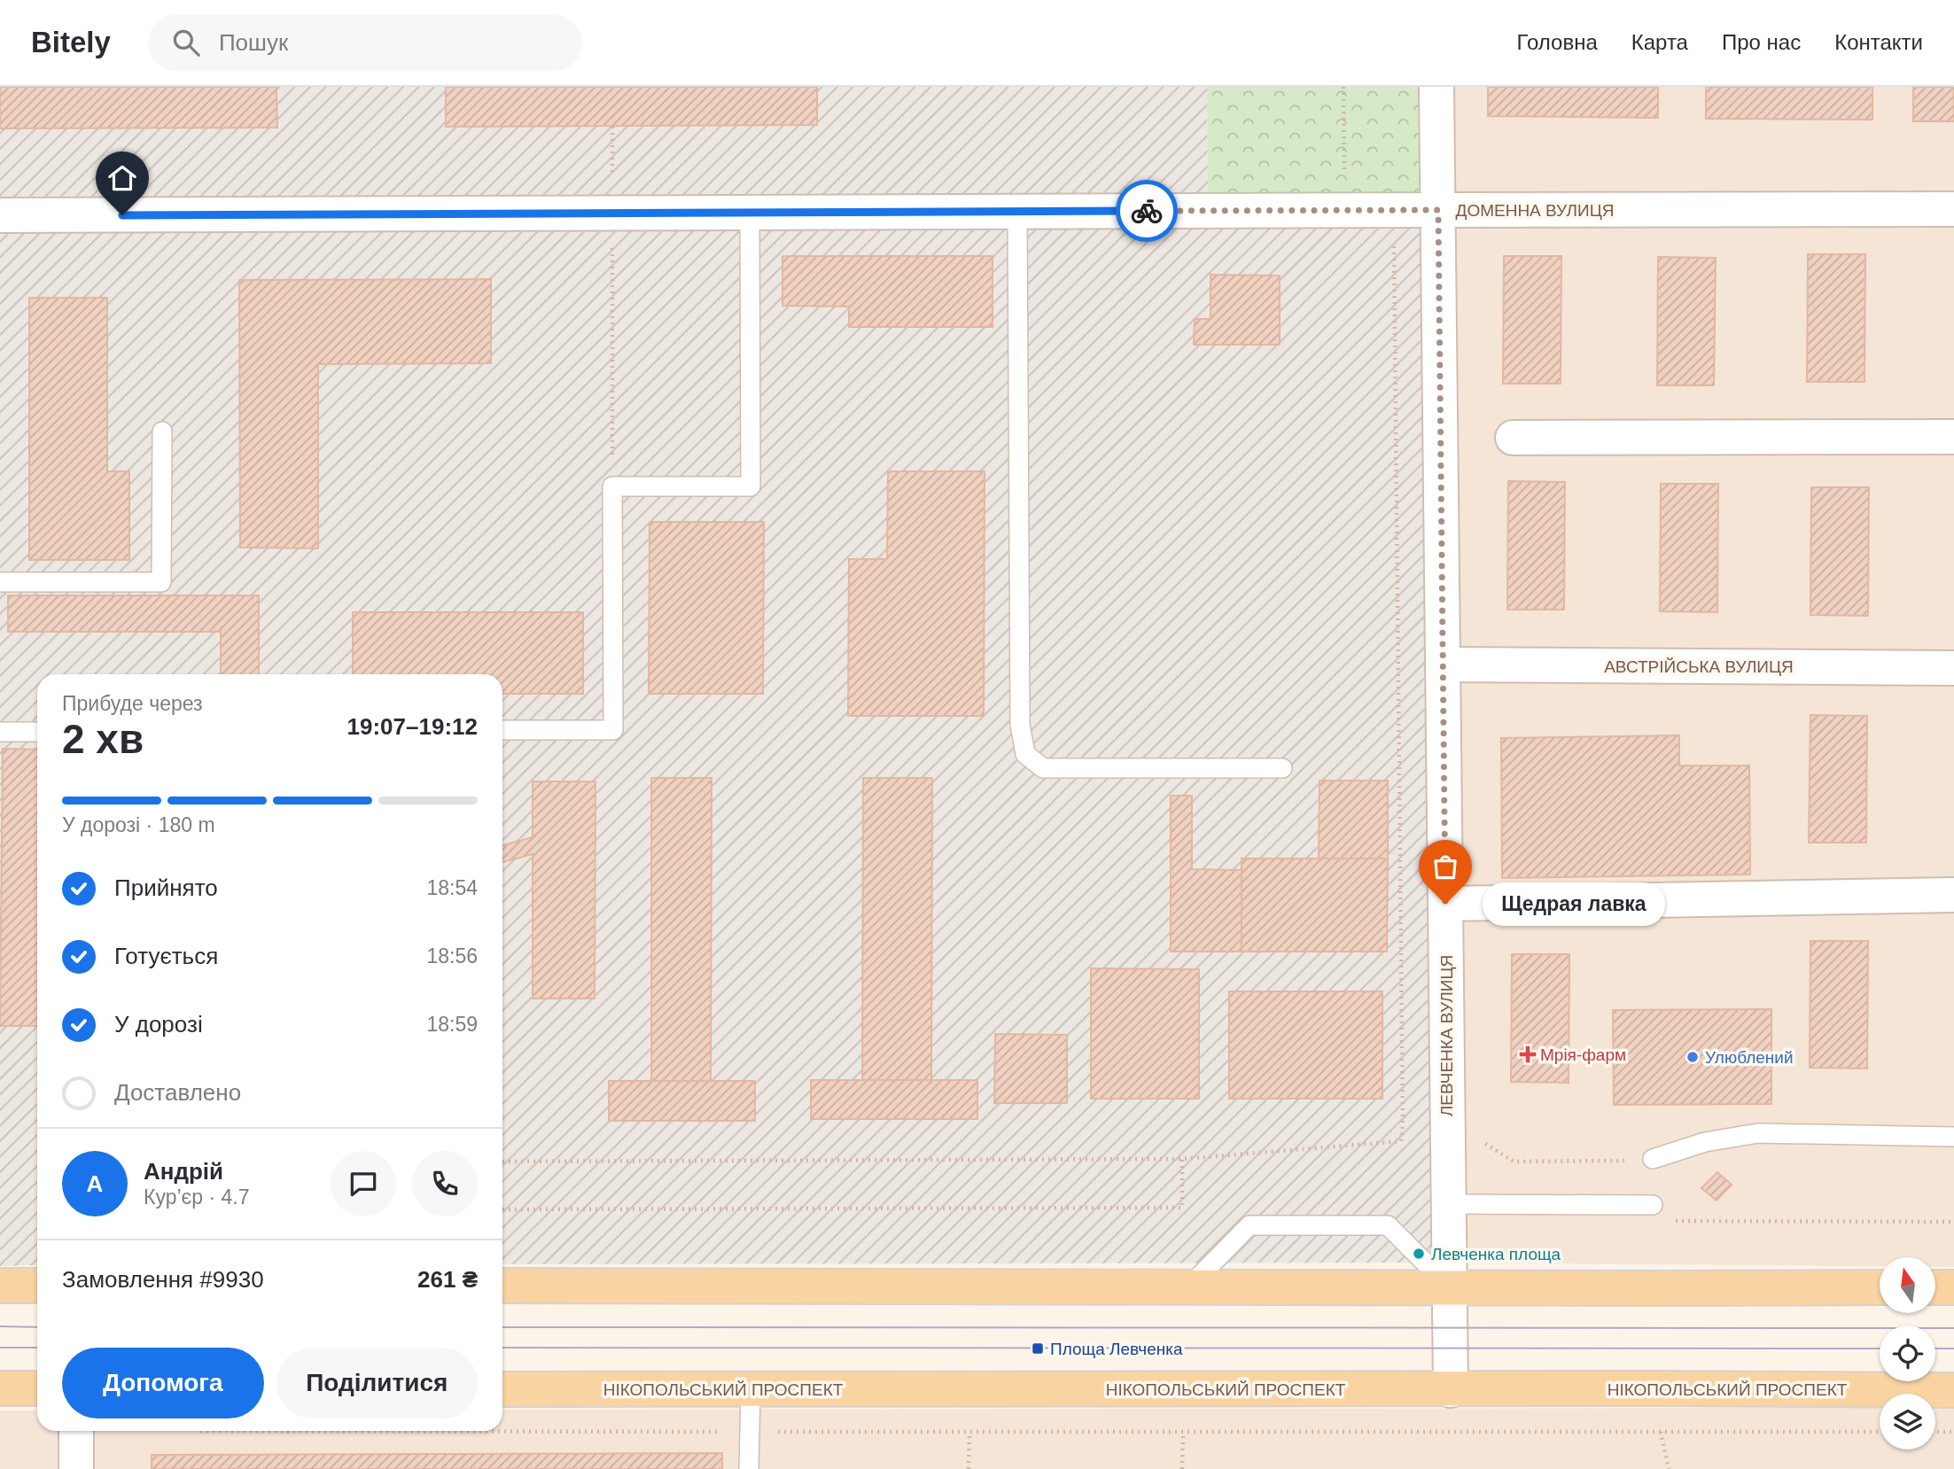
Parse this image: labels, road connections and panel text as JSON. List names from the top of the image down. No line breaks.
{"streets":{"main road":["НІКОПОЛЬСЬКИЙ ПРОСПЕКТ"],"street":["ДОМЕННА ВУЛИЦЯ","АВСТРІЙСЬКА ВУЛИЦЯ","ЛЕВЧЕНКА ВУЛИЦЯ"]},"crossings":[["ДОМЕННА ВУЛИЦЯ","ЛЕВЧЕНКА ВУЛИЦЯ"],["АВСТРІЙСЬКА ВУЛИЦЯ","ЛЕВЧЕНКА ВУЛИЦЯ"],["ЛЕВЧЕНКА ВУЛИЦЯ","НІКОПОЛЬСЬКИЙ ПРОСПЕКТ"]],"places":{"other":["Щедрая лавка","Улюблений","Левченка площа"],"health":["Мрія-фарм"],"transit":["Площа Левченка"]},"north":"top","page":{"header":"Bitely","search":"Пошук","nav":["Головна","Карта","Про нас","Контакти"],"heading":["2 хв","Прибуде через","19:07–19:12"],"panel":["Андрій","Кур’єр · 4.7","Замовлення #9930","261 ₴"],"bar":"У дорозі · 180 m","list":[["Прийнято","18:54"],["Готується","18:56"],["У дорозі","18:59"],"Доставлено"],"bubble":"Щедрая лавка","round":"А","buttons":["Допомога","Поділитися"]}}
